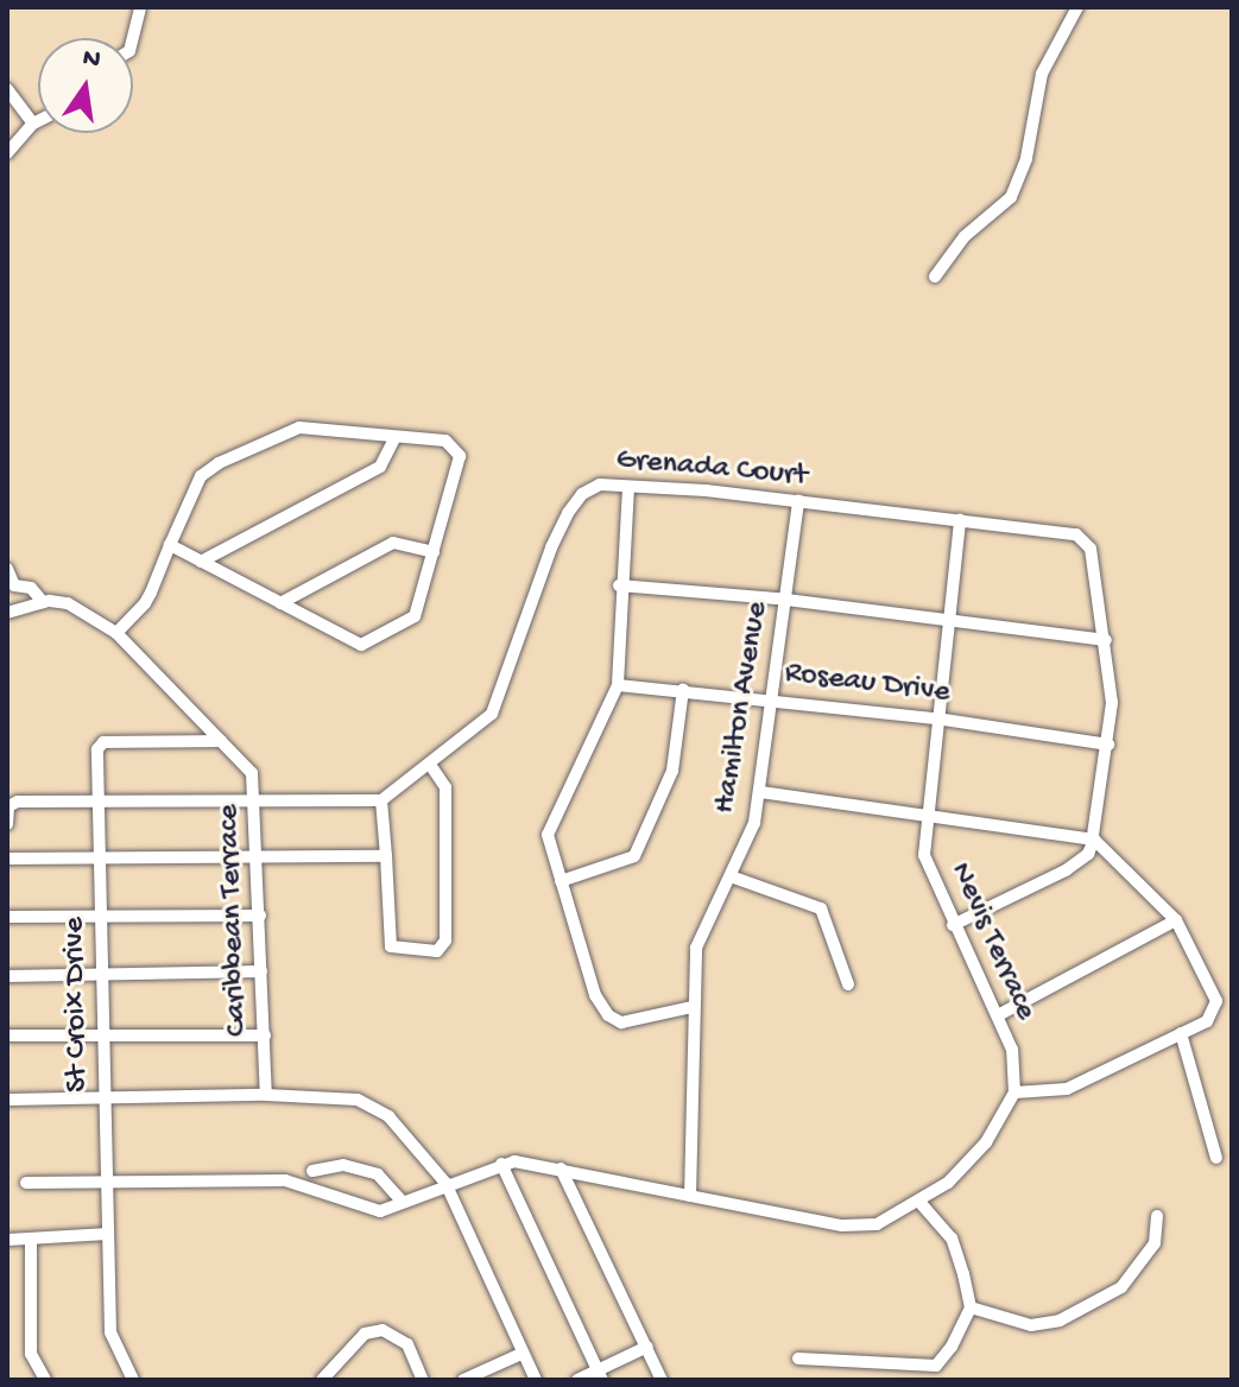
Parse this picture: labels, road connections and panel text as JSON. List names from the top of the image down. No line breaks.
{"streets":{"street":["Grenada Court","Roseau Drive","Hamilton Avenue","Caribbean Terrace","Nevis Terrace","St Croix Drive"]},"crossings":[["Grenada Court","Roseau Drive"],["Grenada Court","Hamilton Avenue"],["Grenada Court","Nevis Terrace"],["Roseau Drive","Hamilton Avenue"],["Roseau Drive","Nevis Terrace"],["Caribbean Terrace","St Croix Drive"]],"north":"top"}
